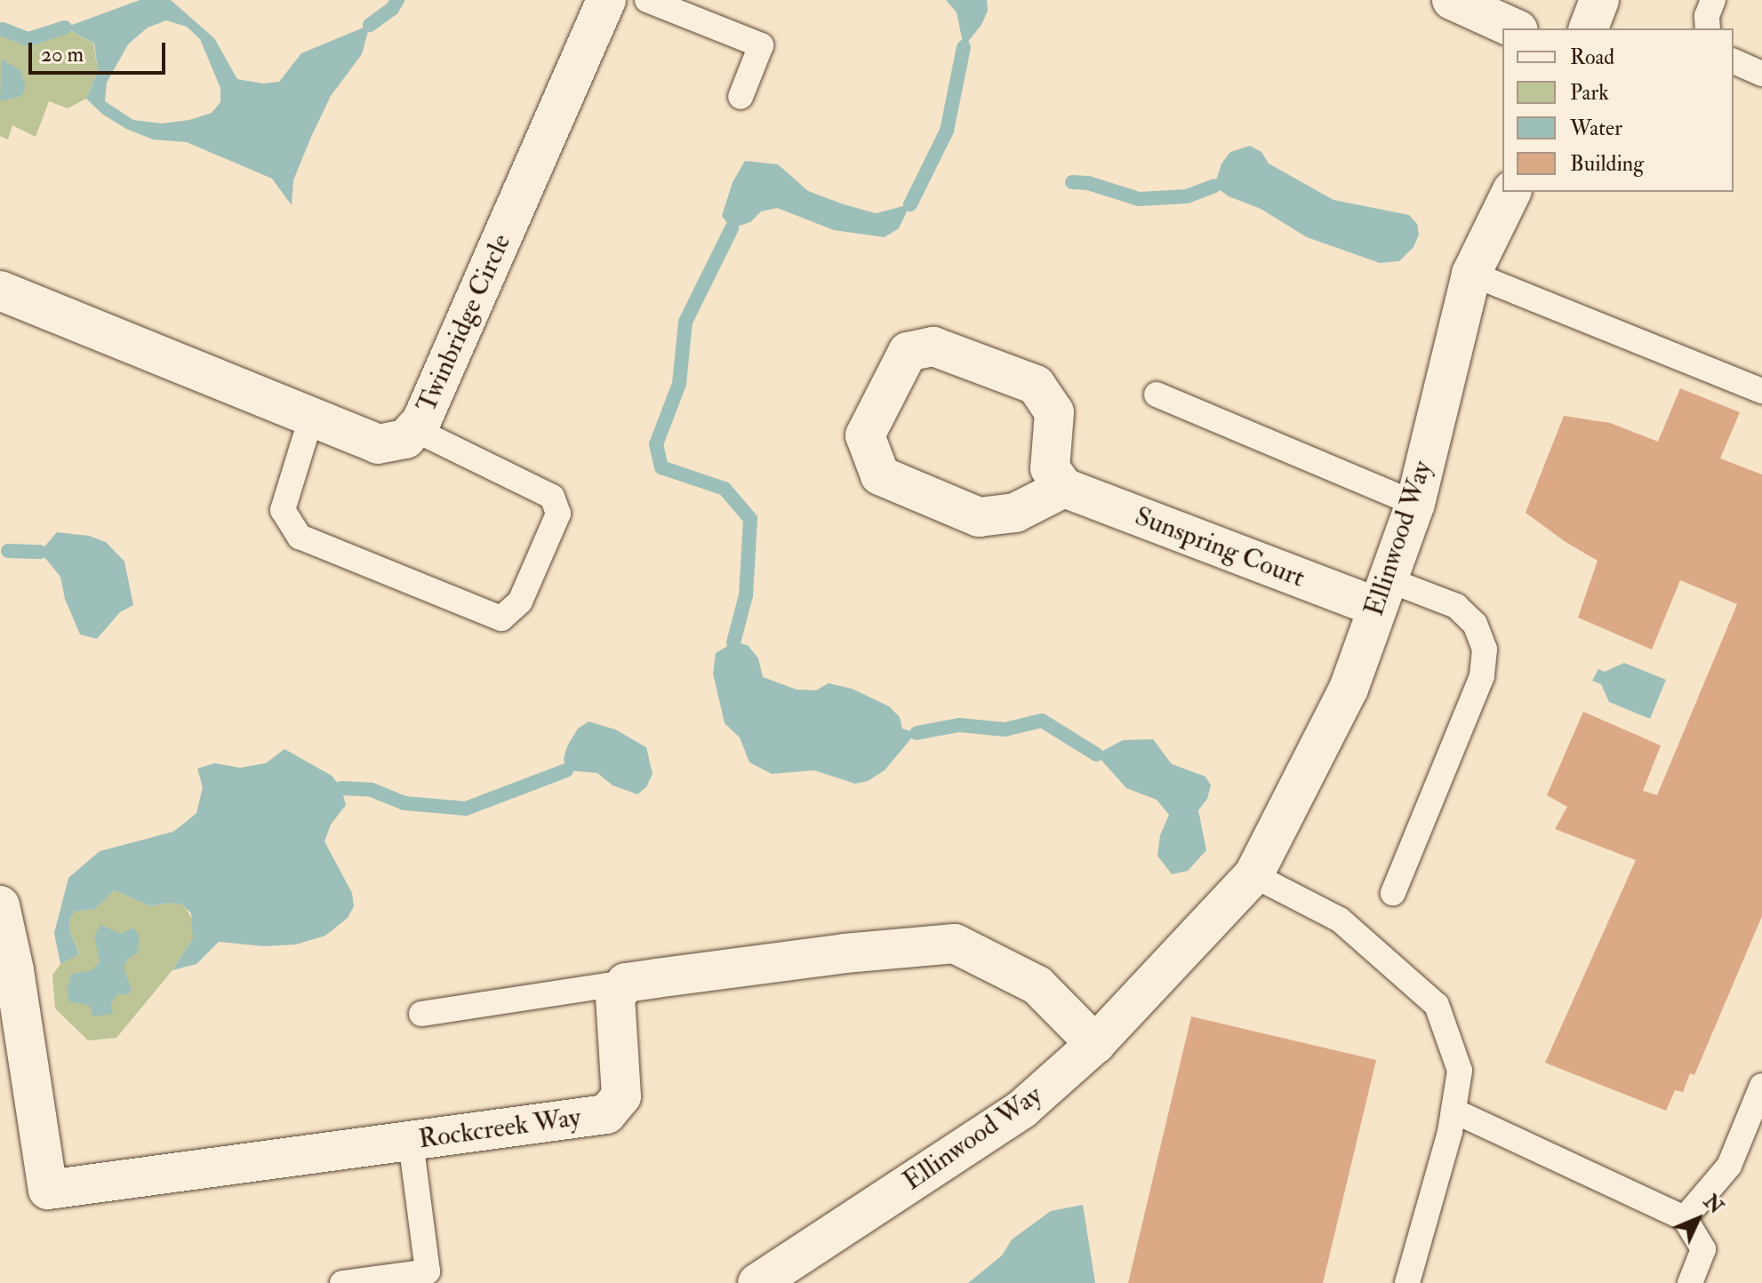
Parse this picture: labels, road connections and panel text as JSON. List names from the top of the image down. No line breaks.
{"streets":{"street":["Twinbridge Circle","Ellinwood Way","Sunspring Court","Rockcreek Way"]},"crossings":[["Ellinwood Way","Sunspring Court"]],"legend":["Road","Park","Water","Building"],"scale_bar":"20 m","north":"top right"}
